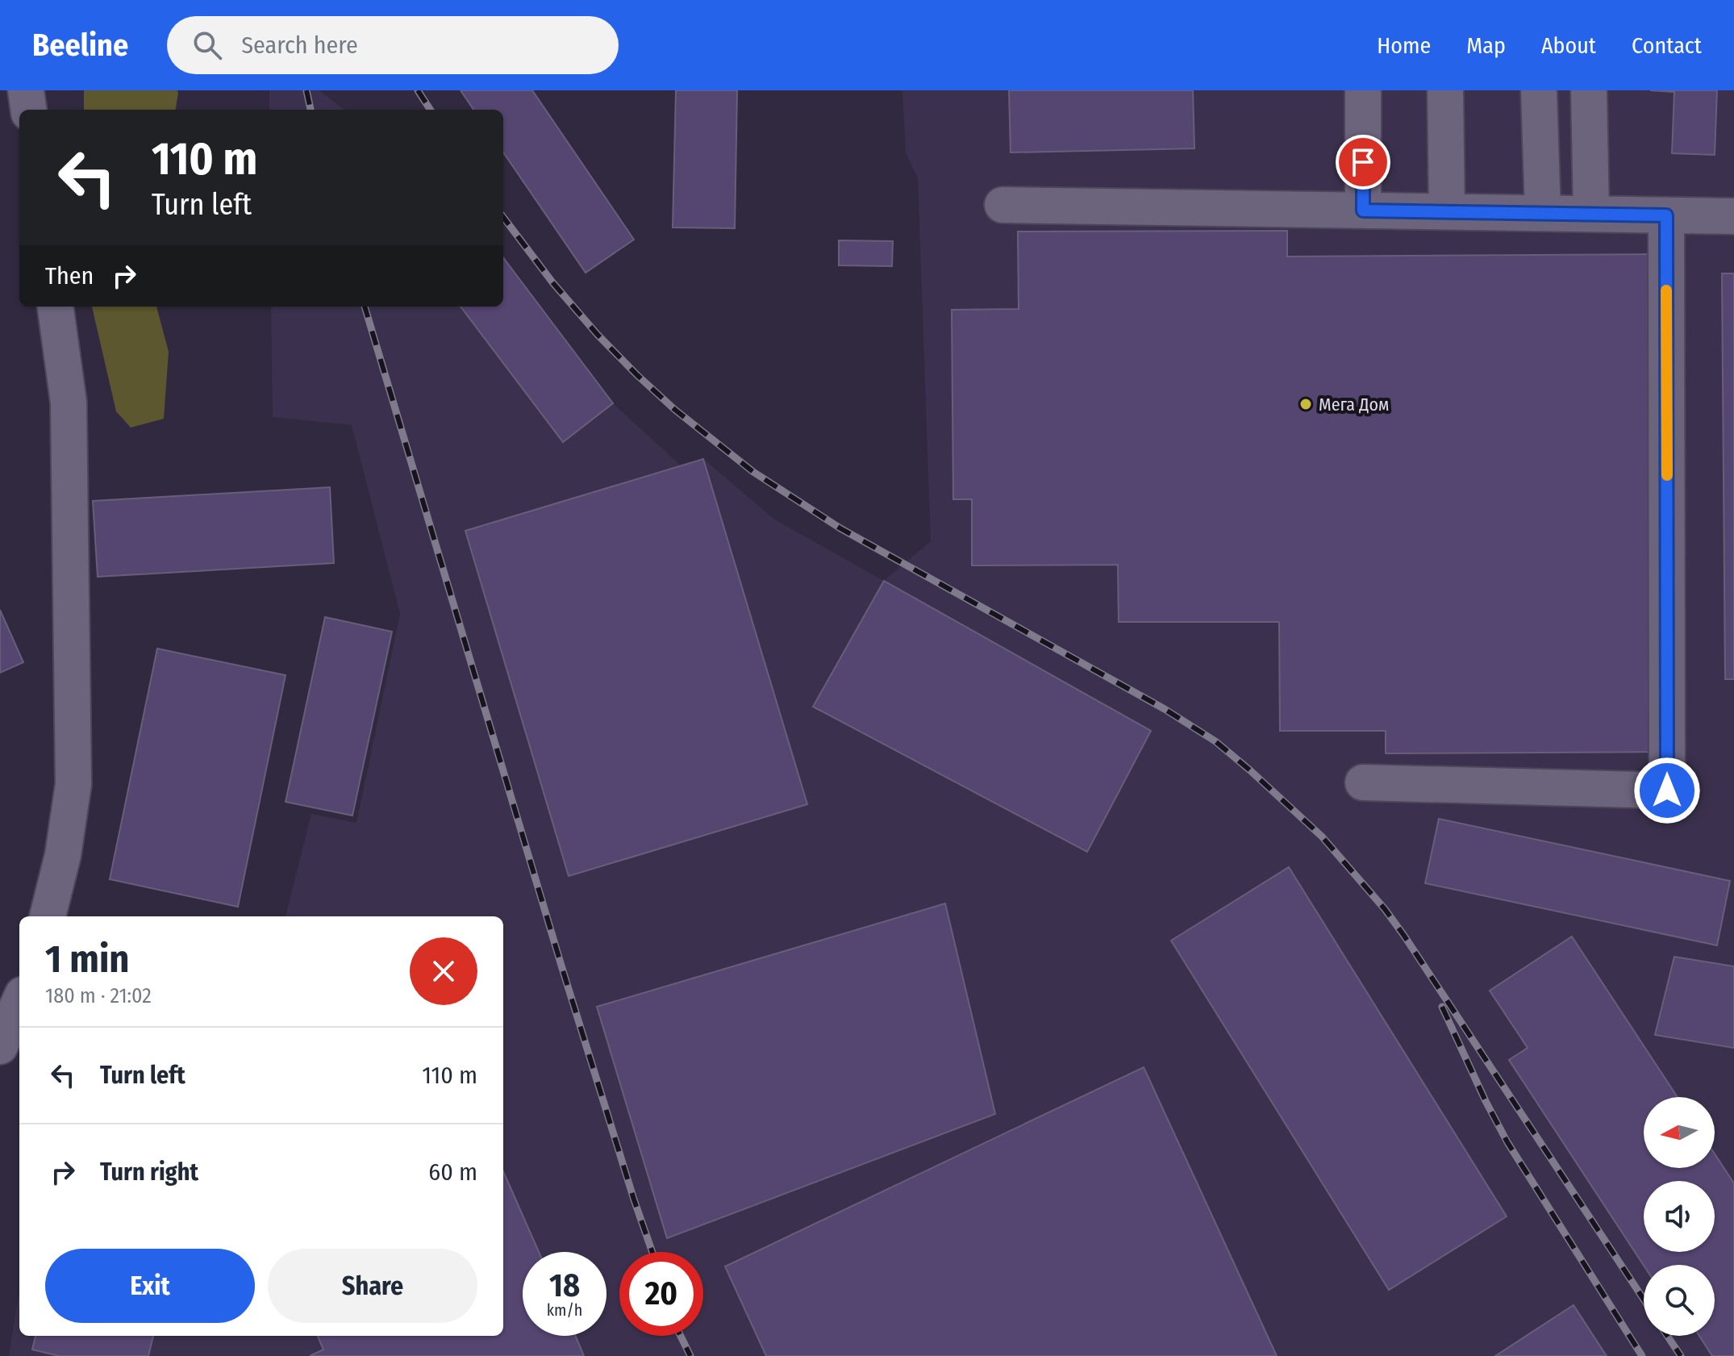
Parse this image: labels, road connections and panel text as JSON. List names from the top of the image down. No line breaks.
{"places":["Мега Дом"],"north":"left","page":{"header":"Beeline","search":"Search here","nav":["Home","Map","About","Contact"],"turn":["110 m","Turn left"],"then":"Then","heading":["1 min","180 m · 21:02"],"list":[{"name":"Turn left","value":"110 m"},{"name":"Turn right","value":"60 m"}],"buttons":["Exit","Share"],"speed":"18 km/h","limit":"20"}}
